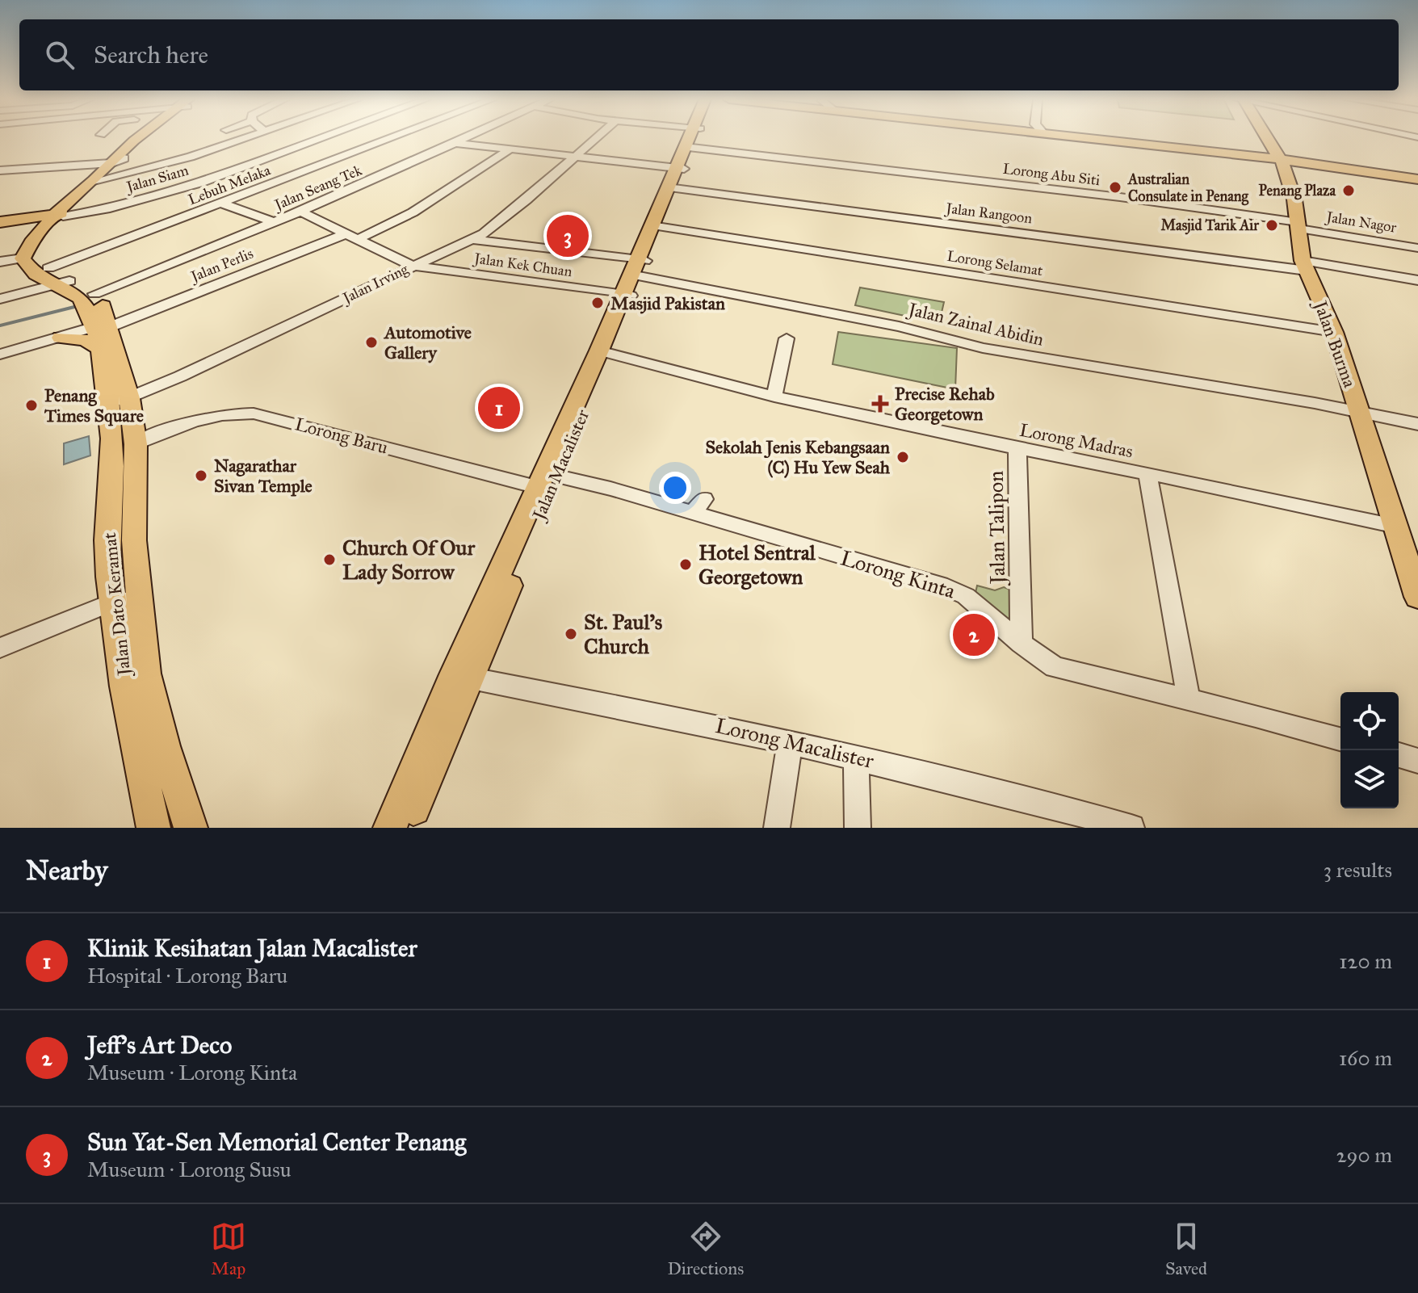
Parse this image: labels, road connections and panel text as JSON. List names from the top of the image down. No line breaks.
{"streets":{"main road":["Jalan Burma","Jalan Macalister","Jalan Dato Keramat"],"street":["Lorong Abu Siti","Jalan Siam","Lebuh Melaka","Jalan Seang Tek","Jalan Rangoon","Jalan Nagor","Lorong Selamat","Jalan Perlis","Jalan Kek Chuan","Jalan Irving","Jalan Zainal Abidin","Lorong Baru","Lorong Madras","Jalan Talipon","Lorong Kinta","Lorong Macalister"]},"crossings":[["Lorong Abu Siti","Jalan Nagor"],["Lorong Abu Siti","Jalan Burma"],["Lorong Abu Siti","Jalan Macalister"],["Lebuh Melaka","Jalan Dato Keramat"],["Jalan Seang Tek","Jalan Dato Keramat"],["Jalan Rangoon","Jalan Burma"],["Jalan Rangoon","Jalan Macalister"],["Jalan Nagor","Jalan Burma"],["Lorong Selamat","Jalan Burma"],["Lorong Selamat","Jalan Macalister"],["Jalan Perlis","Jalan Dato Keramat"],["Jalan Kek Chuan","Jalan Irving"],["Jalan Kek Chuan","Jalan Zainal Abidin"],["Jalan Kek Chuan","Jalan Macalister"],["Jalan Irving","Jalan Dato Keramat"],["Jalan Zainal Abidin","Jalan Burma"],["Jalan Zainal Abidin","Jalan Macalister"],["Jalan Burma","Lorong Madras"],["Lorong Baru","Jalan Macalister"],["Lorong Baru","Lorong Kinta"],["Lorong Baru","Jalan Dato Keramat"],["Lorong Madras","Jalan Macalister"],["Lorong Madras","Jalan Talipon"],["Jalan Macalister","Lorong Kinta"],["Jalan Macalister","Lorong Macalister"],["Jalan Talipon","Lorong Kinta"]],"places":{"other":["Australian Consulate in Penang","Penang Plaza","Masjid Tarik Air","Masjid Pakistan","Automotive Gallery","Penang Times Square","Sekolah Jenis Kebangsaan (C) Hu Yew Seah","Nagarathar Sivan Temple","Church Of Our Lady Sorrow","Hotel Sentral Georgetown","St. Paul's Church"],"health":["Precise Rehab Georgetown"]},"page":{"search":"Search here","pins":["3","1","2"],"heading":["Nearby","3 results"],"list":[{"mark":"1","name":"Klinik Kesihatan Jalan Macalister","note":"Hospital · Lorong Baru","value":"120 m"},{"mark":"2","name":"Jeff’s Art Deco","note":"Museum · Lorong Kinta","value":"160 m"},{"mark":"3","name":"Sun Yat-Sen Memorial Center Penang","note":"Museum · Lorong Susu","value":"290 m"}],"nav":["Map","Directions","Saved"]}}
